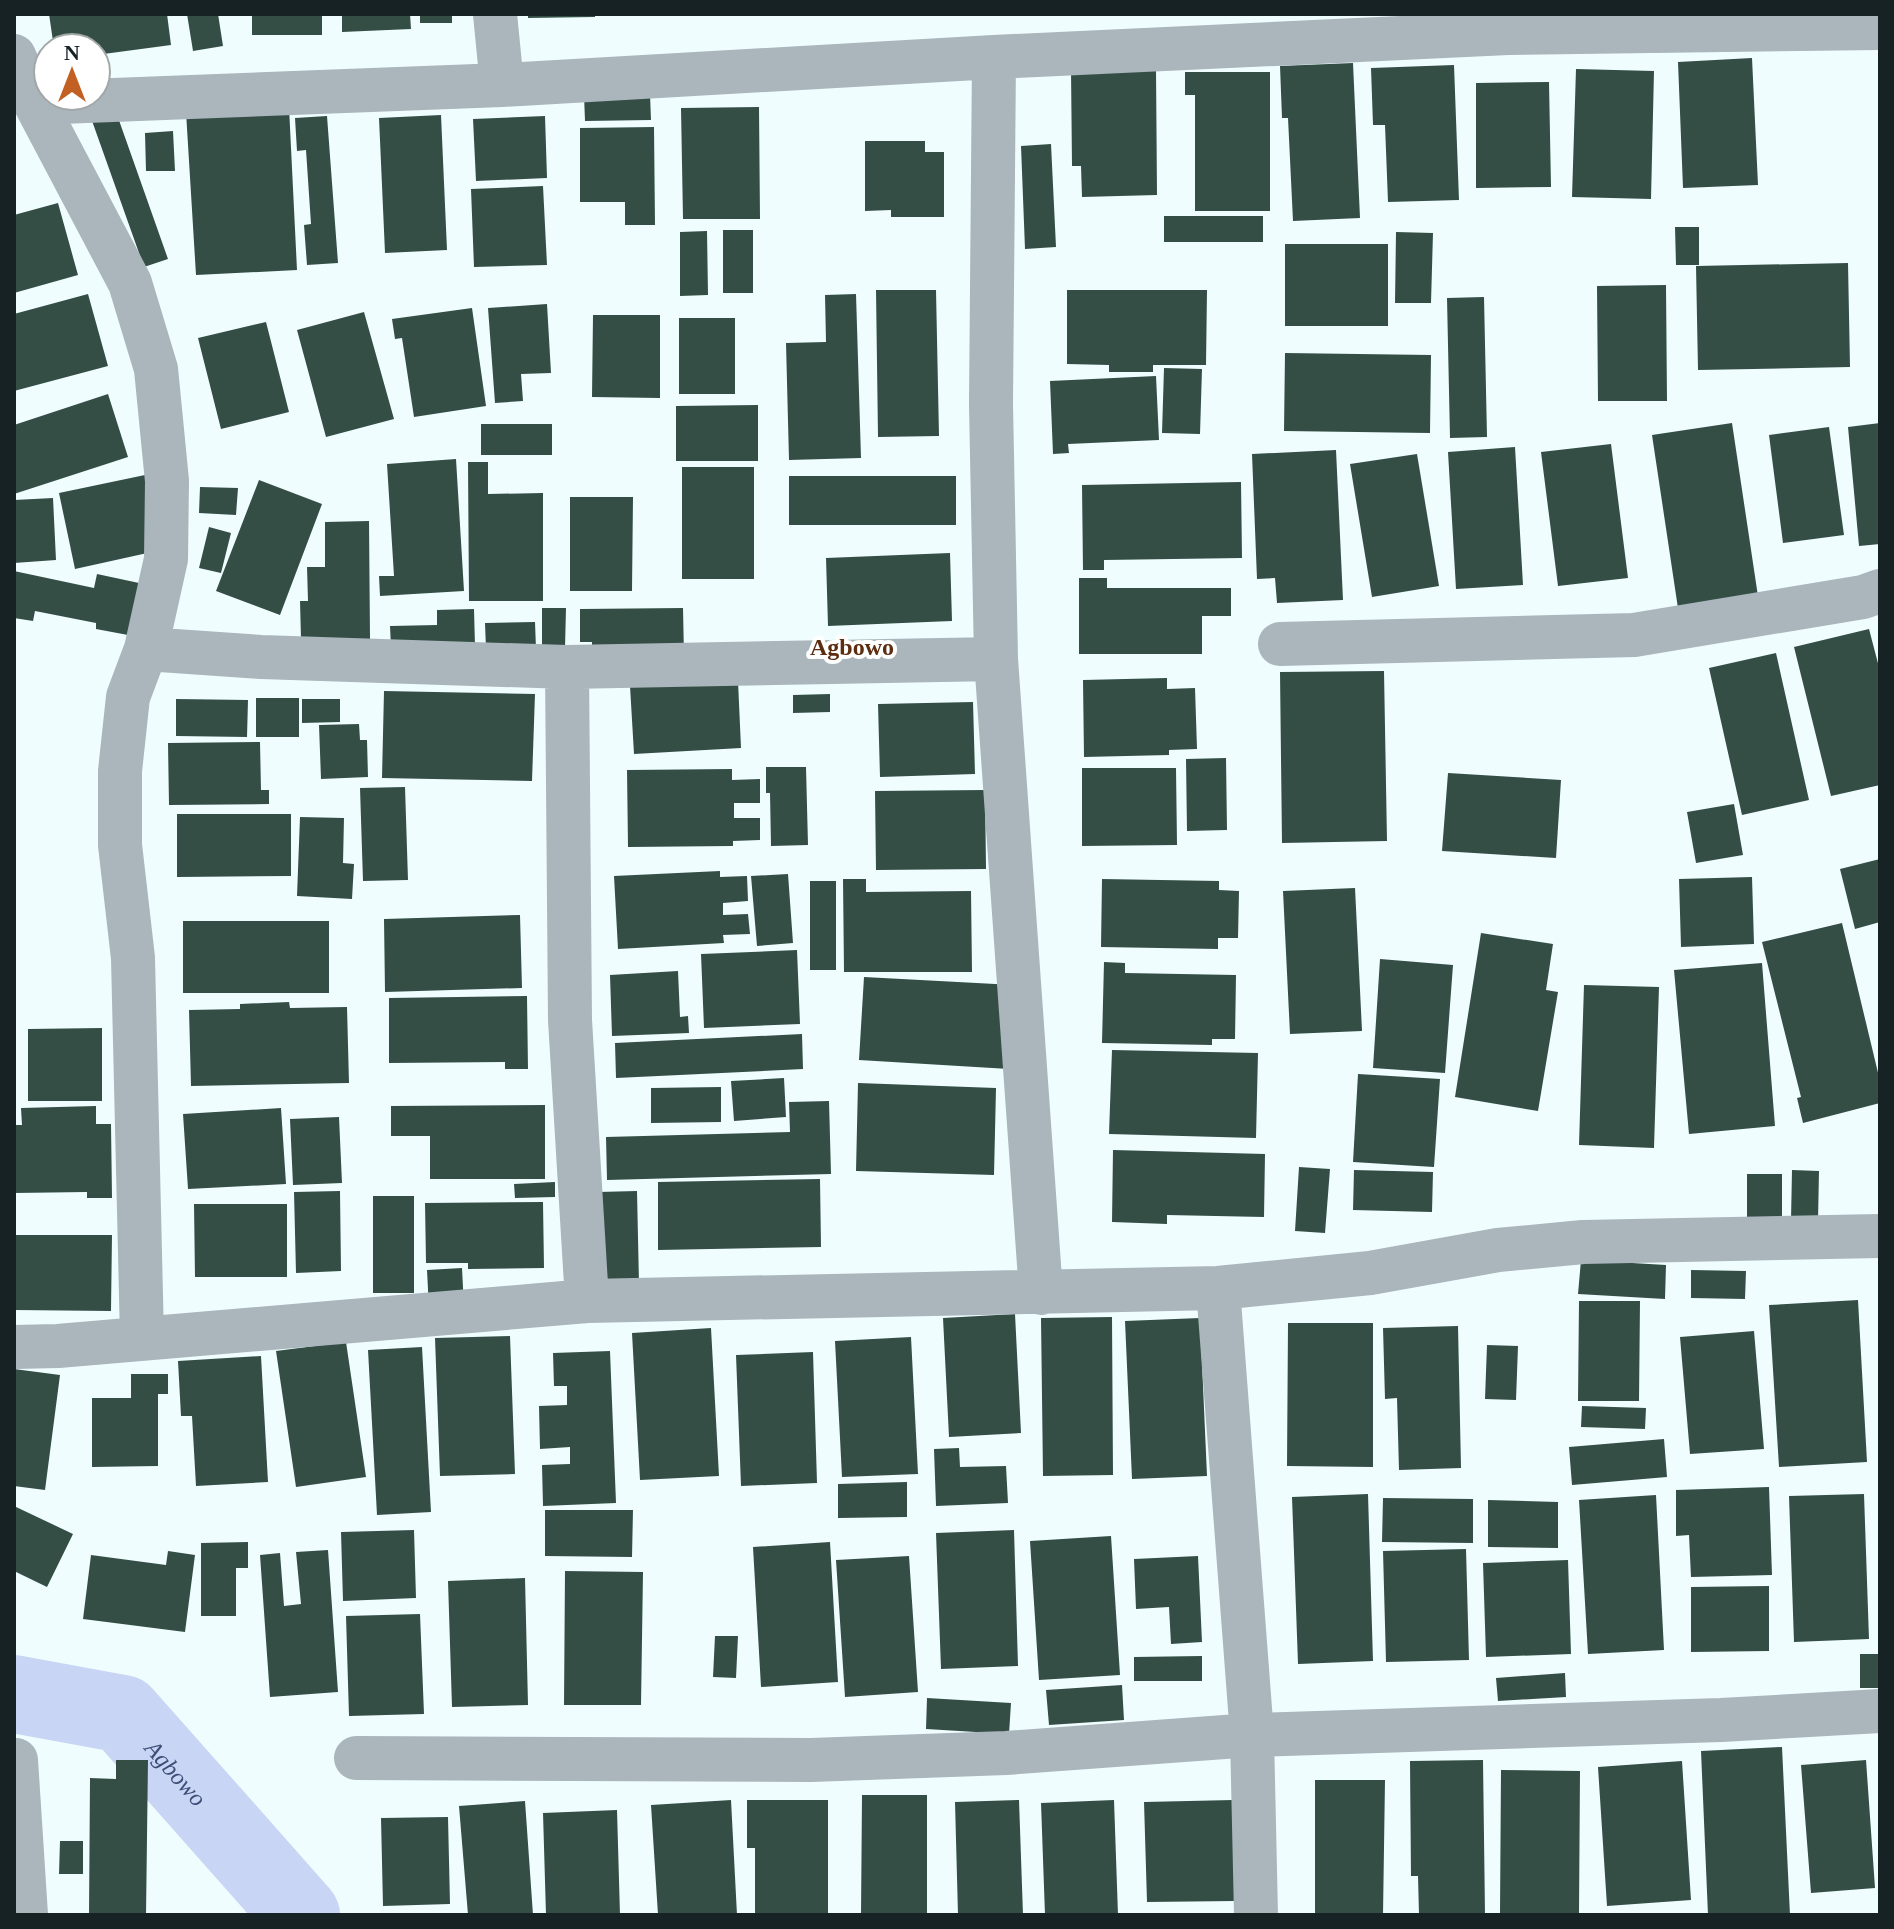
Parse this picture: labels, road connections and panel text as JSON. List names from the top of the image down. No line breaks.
{"districts":["Agbowo"],"water":["Agbowo"],"north":"top"}
